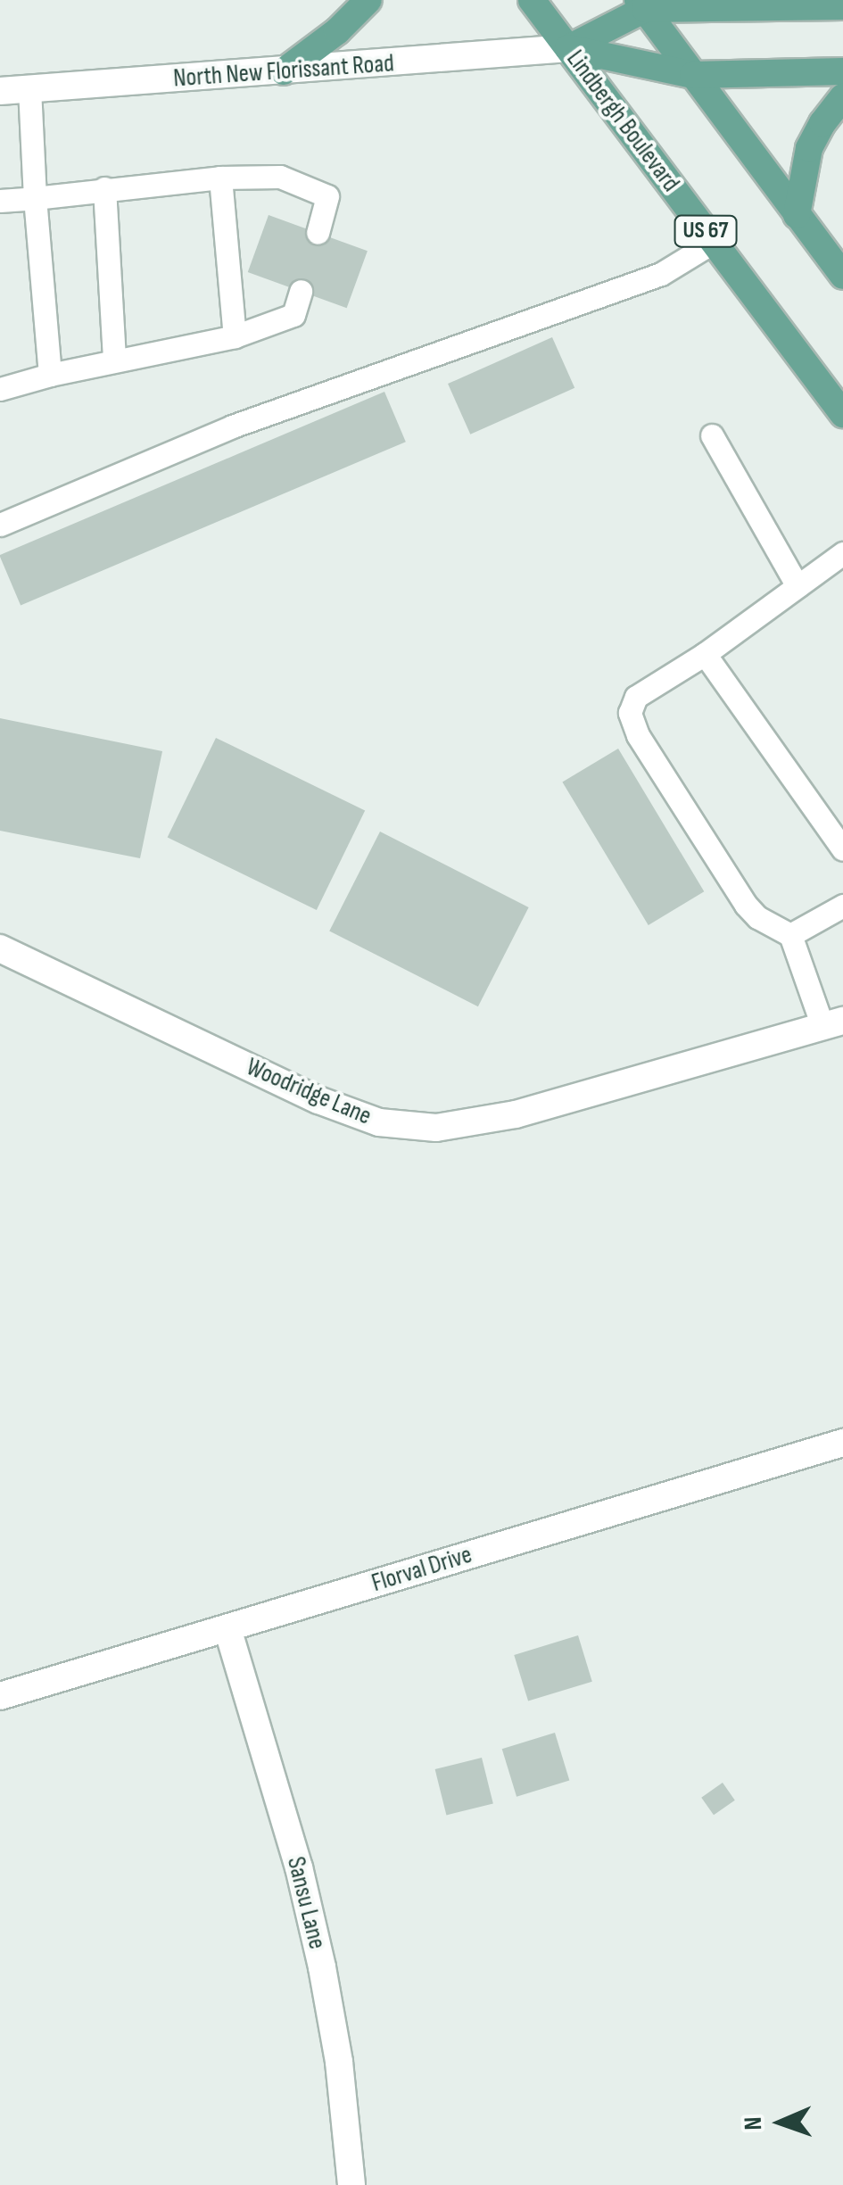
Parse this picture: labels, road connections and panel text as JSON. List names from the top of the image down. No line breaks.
{"streets":{"main road":["North New Florissant Road","Lindbergh Boulevard","US 67"],"street":["Woodridge Lane","Florval Drive","Sansu Lane"]},"crossings":[["North New Florissant Road","Lindbergh Boulevard"],["Florval Drive","Sansu Lane"]],"north":"left"}
